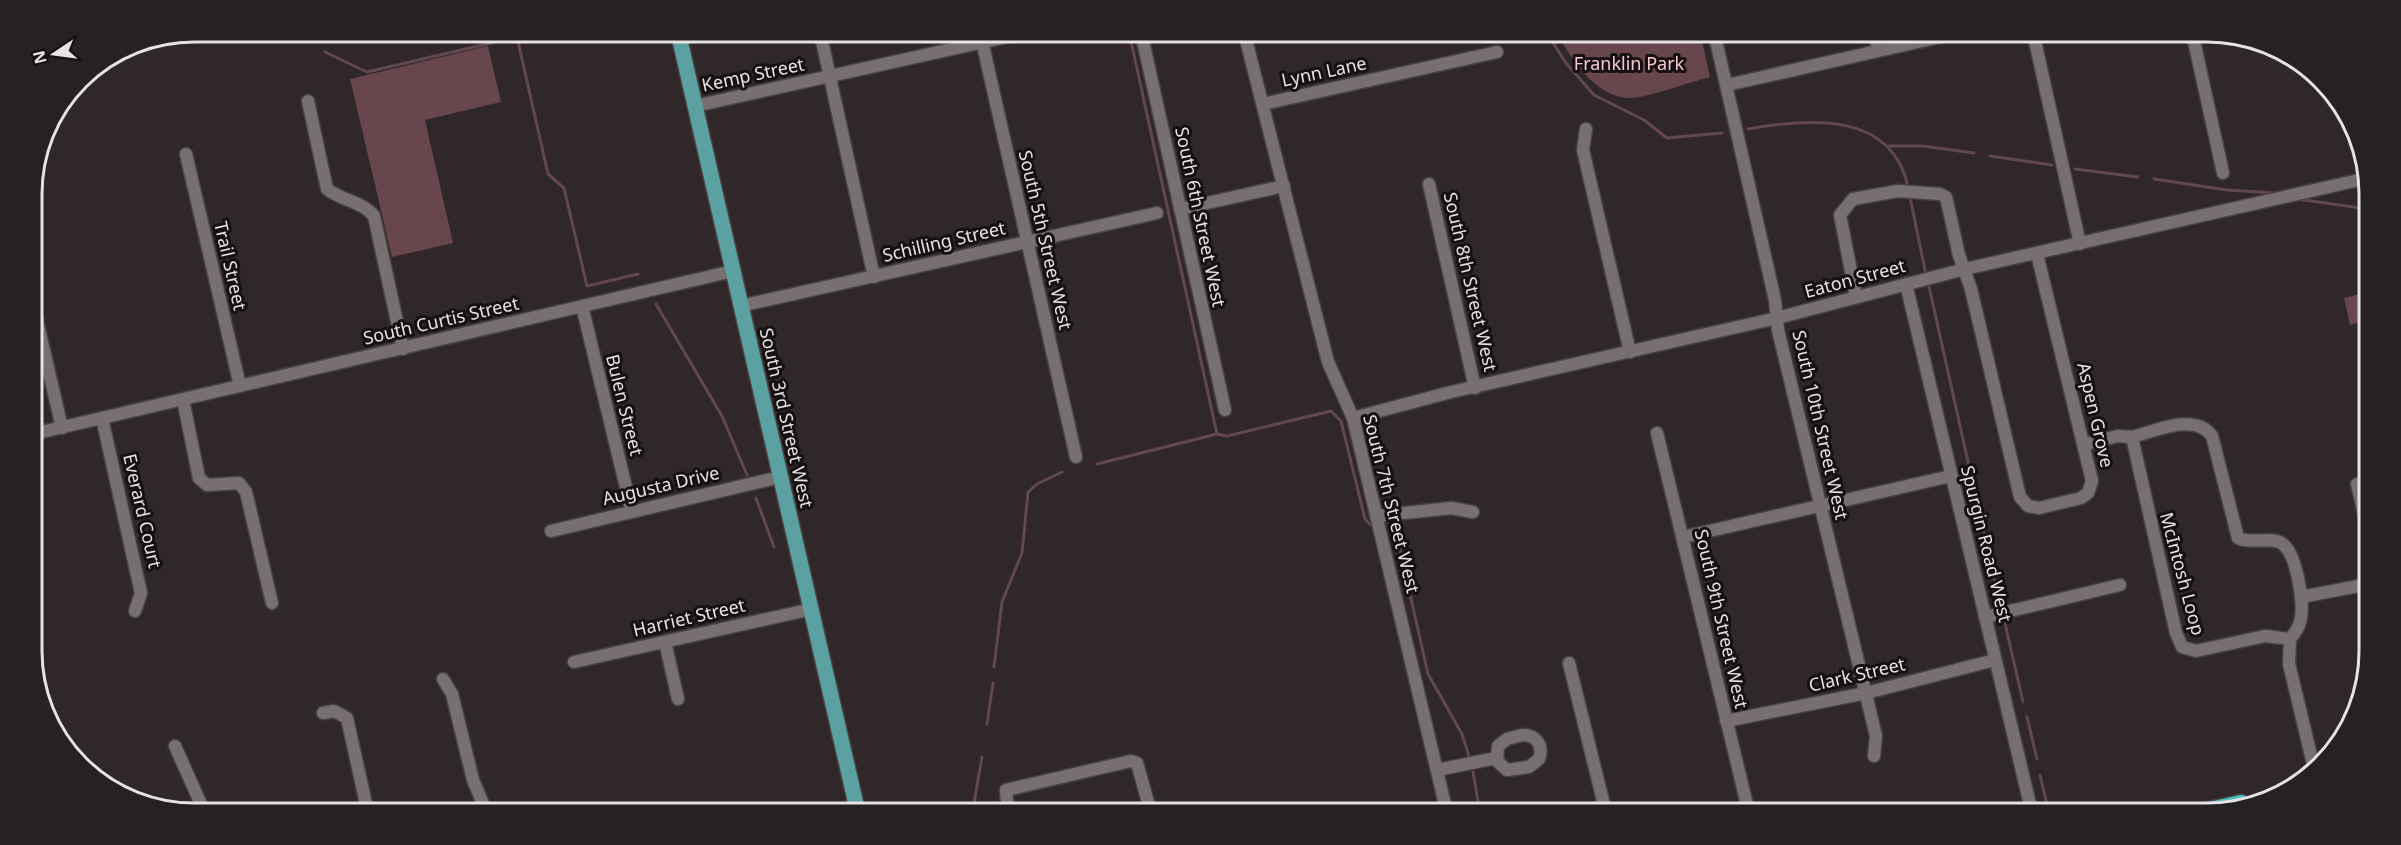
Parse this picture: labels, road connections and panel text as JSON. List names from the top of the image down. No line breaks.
{"streets":{"main road":["South 3rd Street West"],"street":["Lynn Lane","Kemp Street","South 6th Street West","South 5th Street West","Schilling Street","Trail Street","Eaton Street","South 8th Street West","South Curtis Street","Bulen Street","Aspen Grove","South 10th Street West","Augusta Drive","South 7th Street West","Everard Court","Spurgin Road West","McIntosh Loop","Harriet Street","South 9th Street West","Clark Street"]},"crossings":[["Lynn Lane","South 7th Street West"],["Kemp Street","South 3rd Street West"],["South 5th Street West","Schilling Street"],["Schilling Street","South 3rd Street West"],["Trail Street","South Curtis Street"],["Eaton Street","South 8th Street West"],["Eaton Street","Aspen Grove"],["Eaton Street","South 10th Street West"],["Eaton Street","South 7th Street West"],["Eaton Street","Spurgin Road West"],["South Curtis Street","Bulen Street"],["South Curtis Street","South 3rd Street West"],["South Curtis Street","Everard Court"],["Bulen Street","Augusta Drive"],["South 3rd Street West","Augusta Drive"],["South 3rd Street West","Harriet Street"],["South 10th Street West","Clark Street"],["Spurgin Road West","Clark Street"],["South 9th Street West","Clark Street"]],"parks":["Franklin Park"],"north":"left"}
